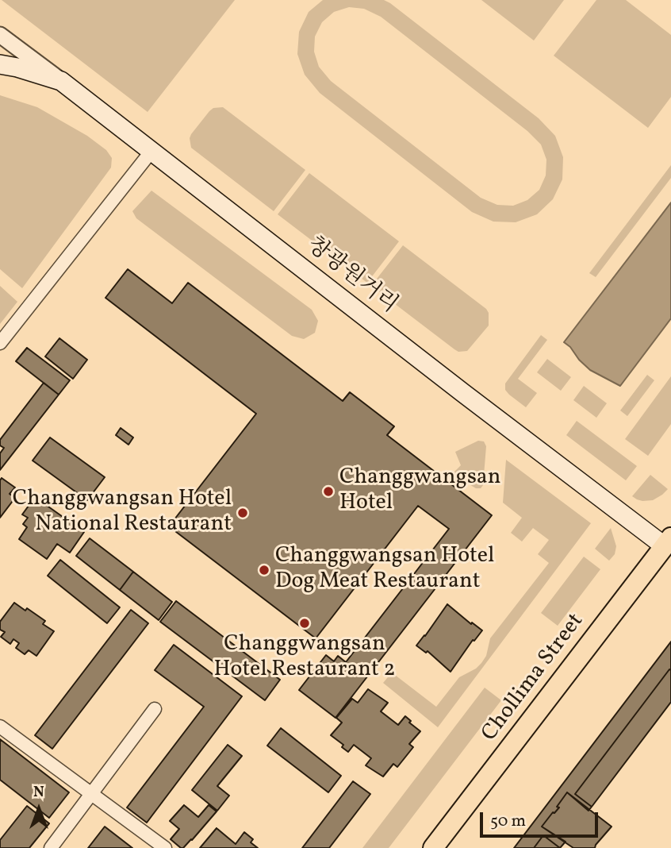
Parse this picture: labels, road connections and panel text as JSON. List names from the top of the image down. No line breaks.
{"streets":{"main road":["창광원거리","Chollima Street"]},"crossings":[["창광원거리","Chollima Street"]],"places":["Changgwangsan Hotel","Changgwangsan Hotel National Restaurant","Changgwangsan Hotel Dog Meat Restaurant","Changgwangsan Hotel Restaurant 2"],"scale_bar":"50 m","north":"top"}
